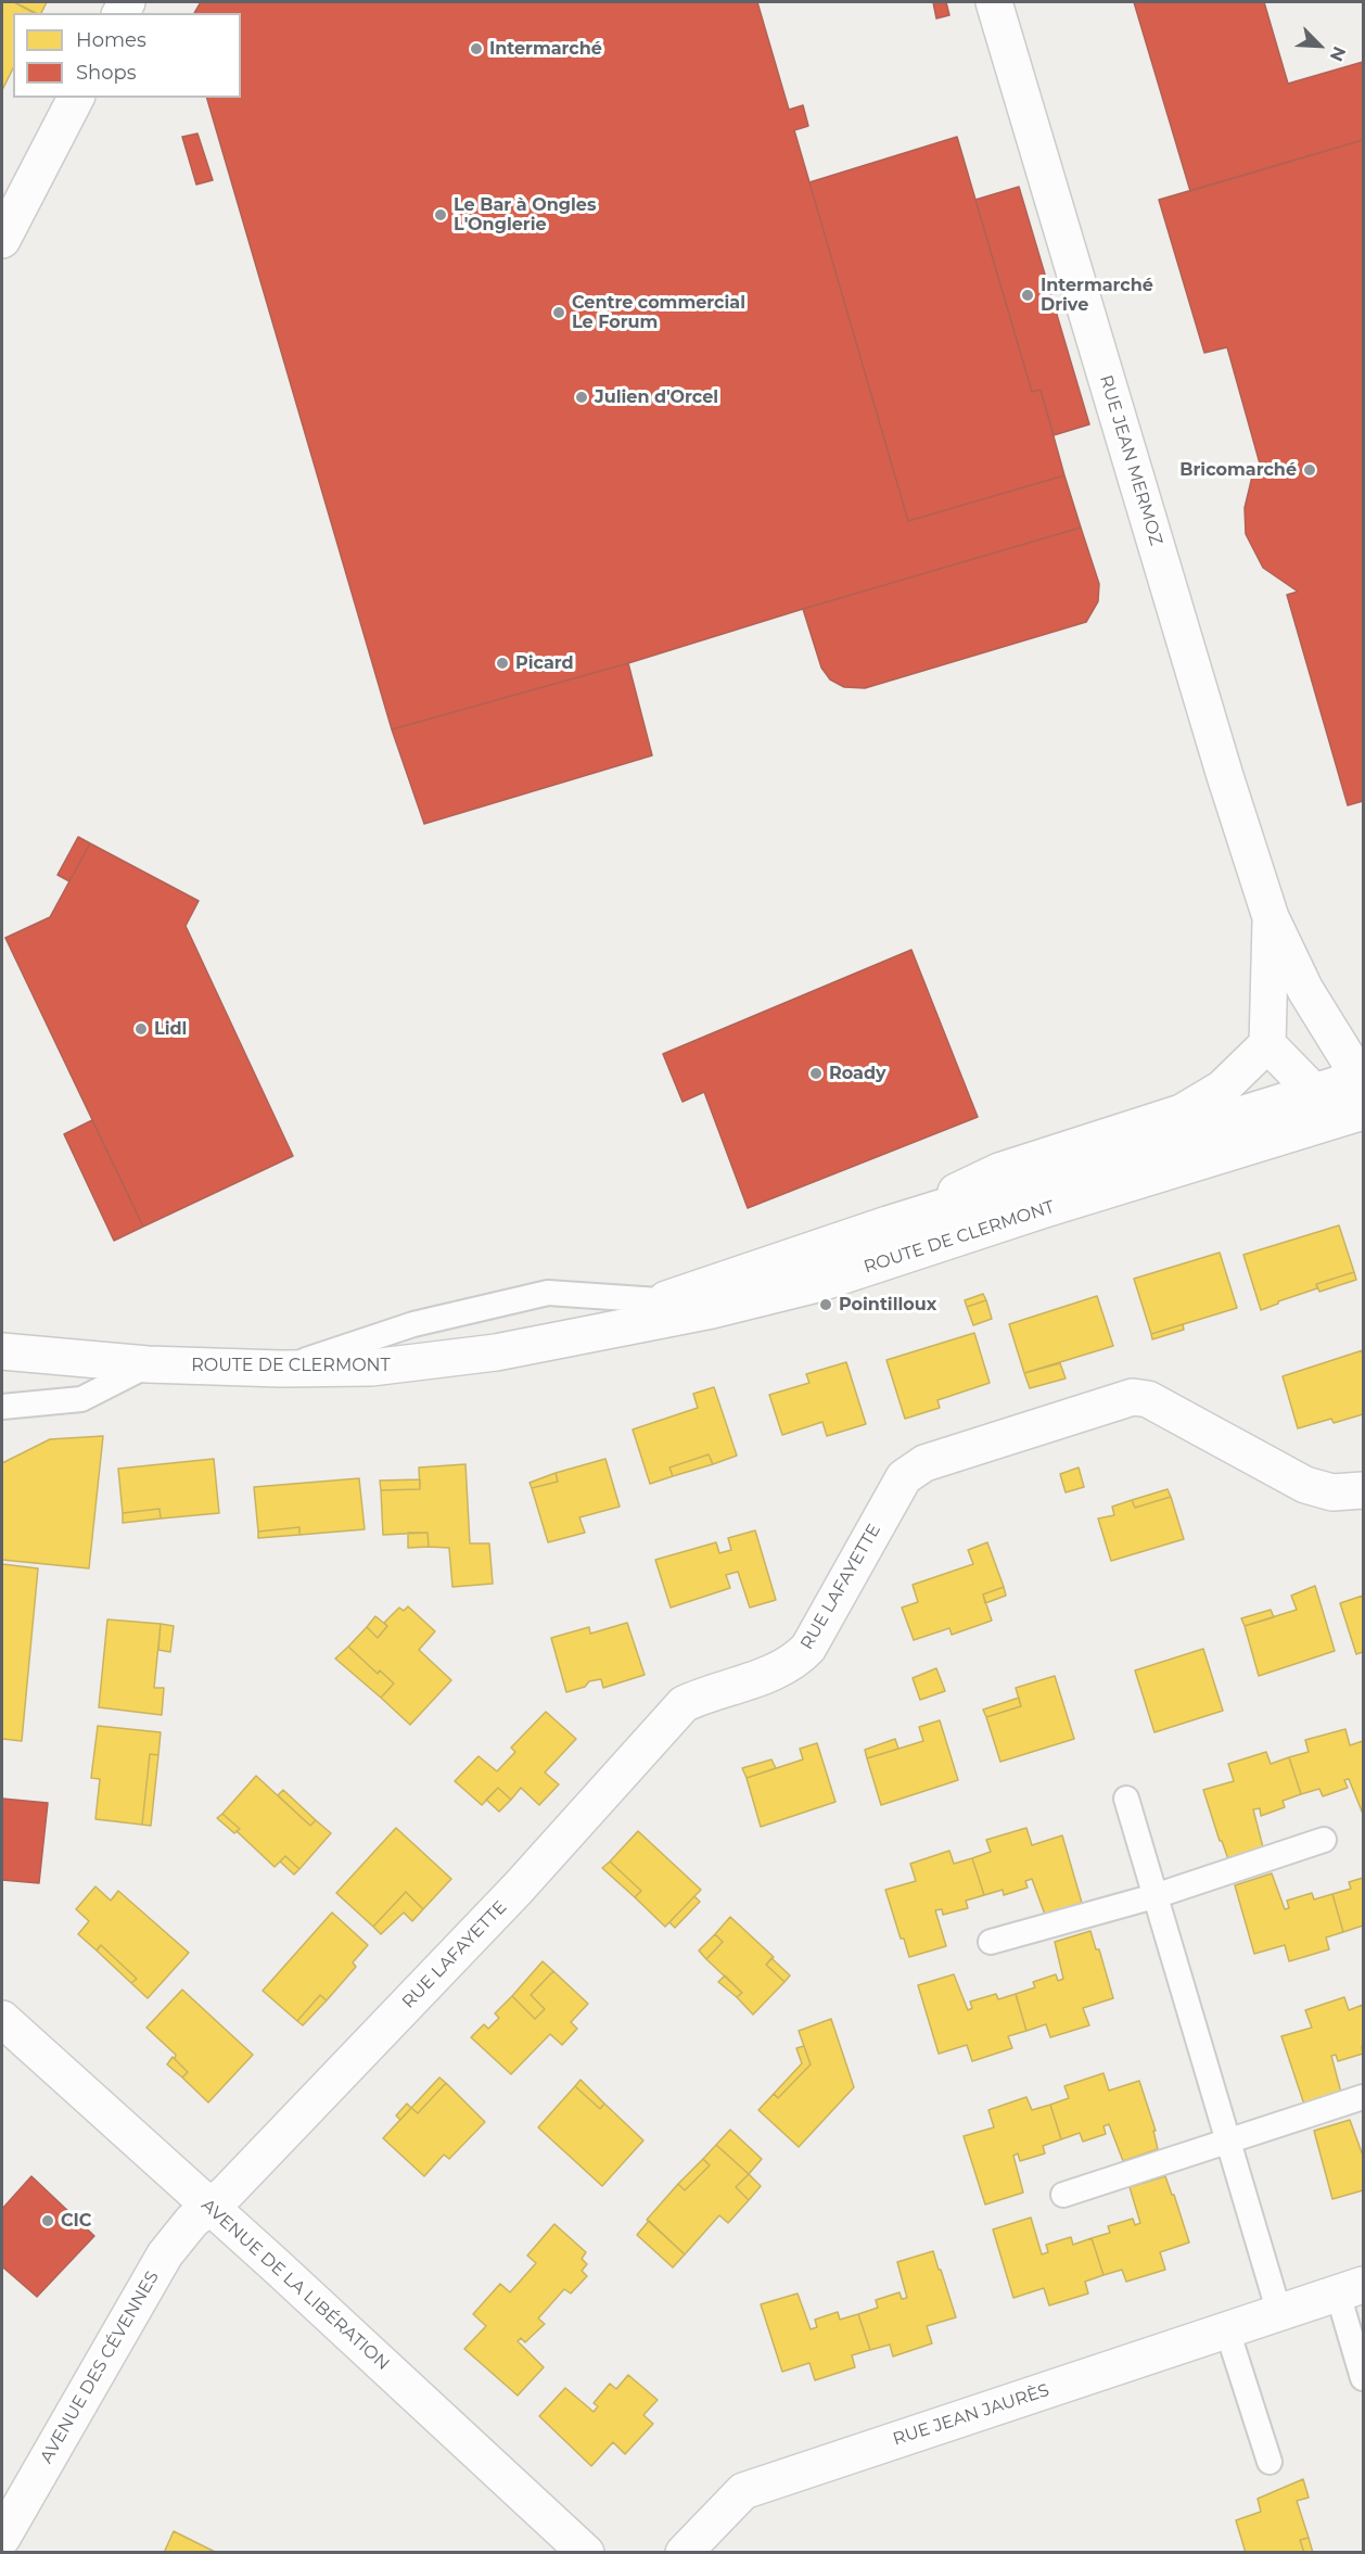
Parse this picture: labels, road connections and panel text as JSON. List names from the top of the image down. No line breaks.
{"streets":{"street":["RUE JEAN MERMOZ","ROUTE DE CLERMONT","RUE LAFAYETTE","AVENUE DE LA LIBÉRATION","AVENUE DES CÉVENNES","RUE JEAN JAURÈS"]},"crossings":[["RUE JEAN MERMOZ","ROUTE DE CLERMONT"],["RUE LAFAYETTE","AVENUE DE LA LIBÉRATION"],["RUE LAFAYETTE","AVENUE DES CÉVENNES"],["AVENUE DE LA LIBÉRATION","AVENUE DES CÉVENNES"]],"places":["Intermarché","Le Bar à Ongles L'Onglerie","Intermarché Drive","Centre commercial Le Forum","Julien d'Orcel","Bricomarché","Picard","Lidl","Roady","Pointilloux","CIC"],"legend":["Homes","Shops"],"north":"bottom right"}
